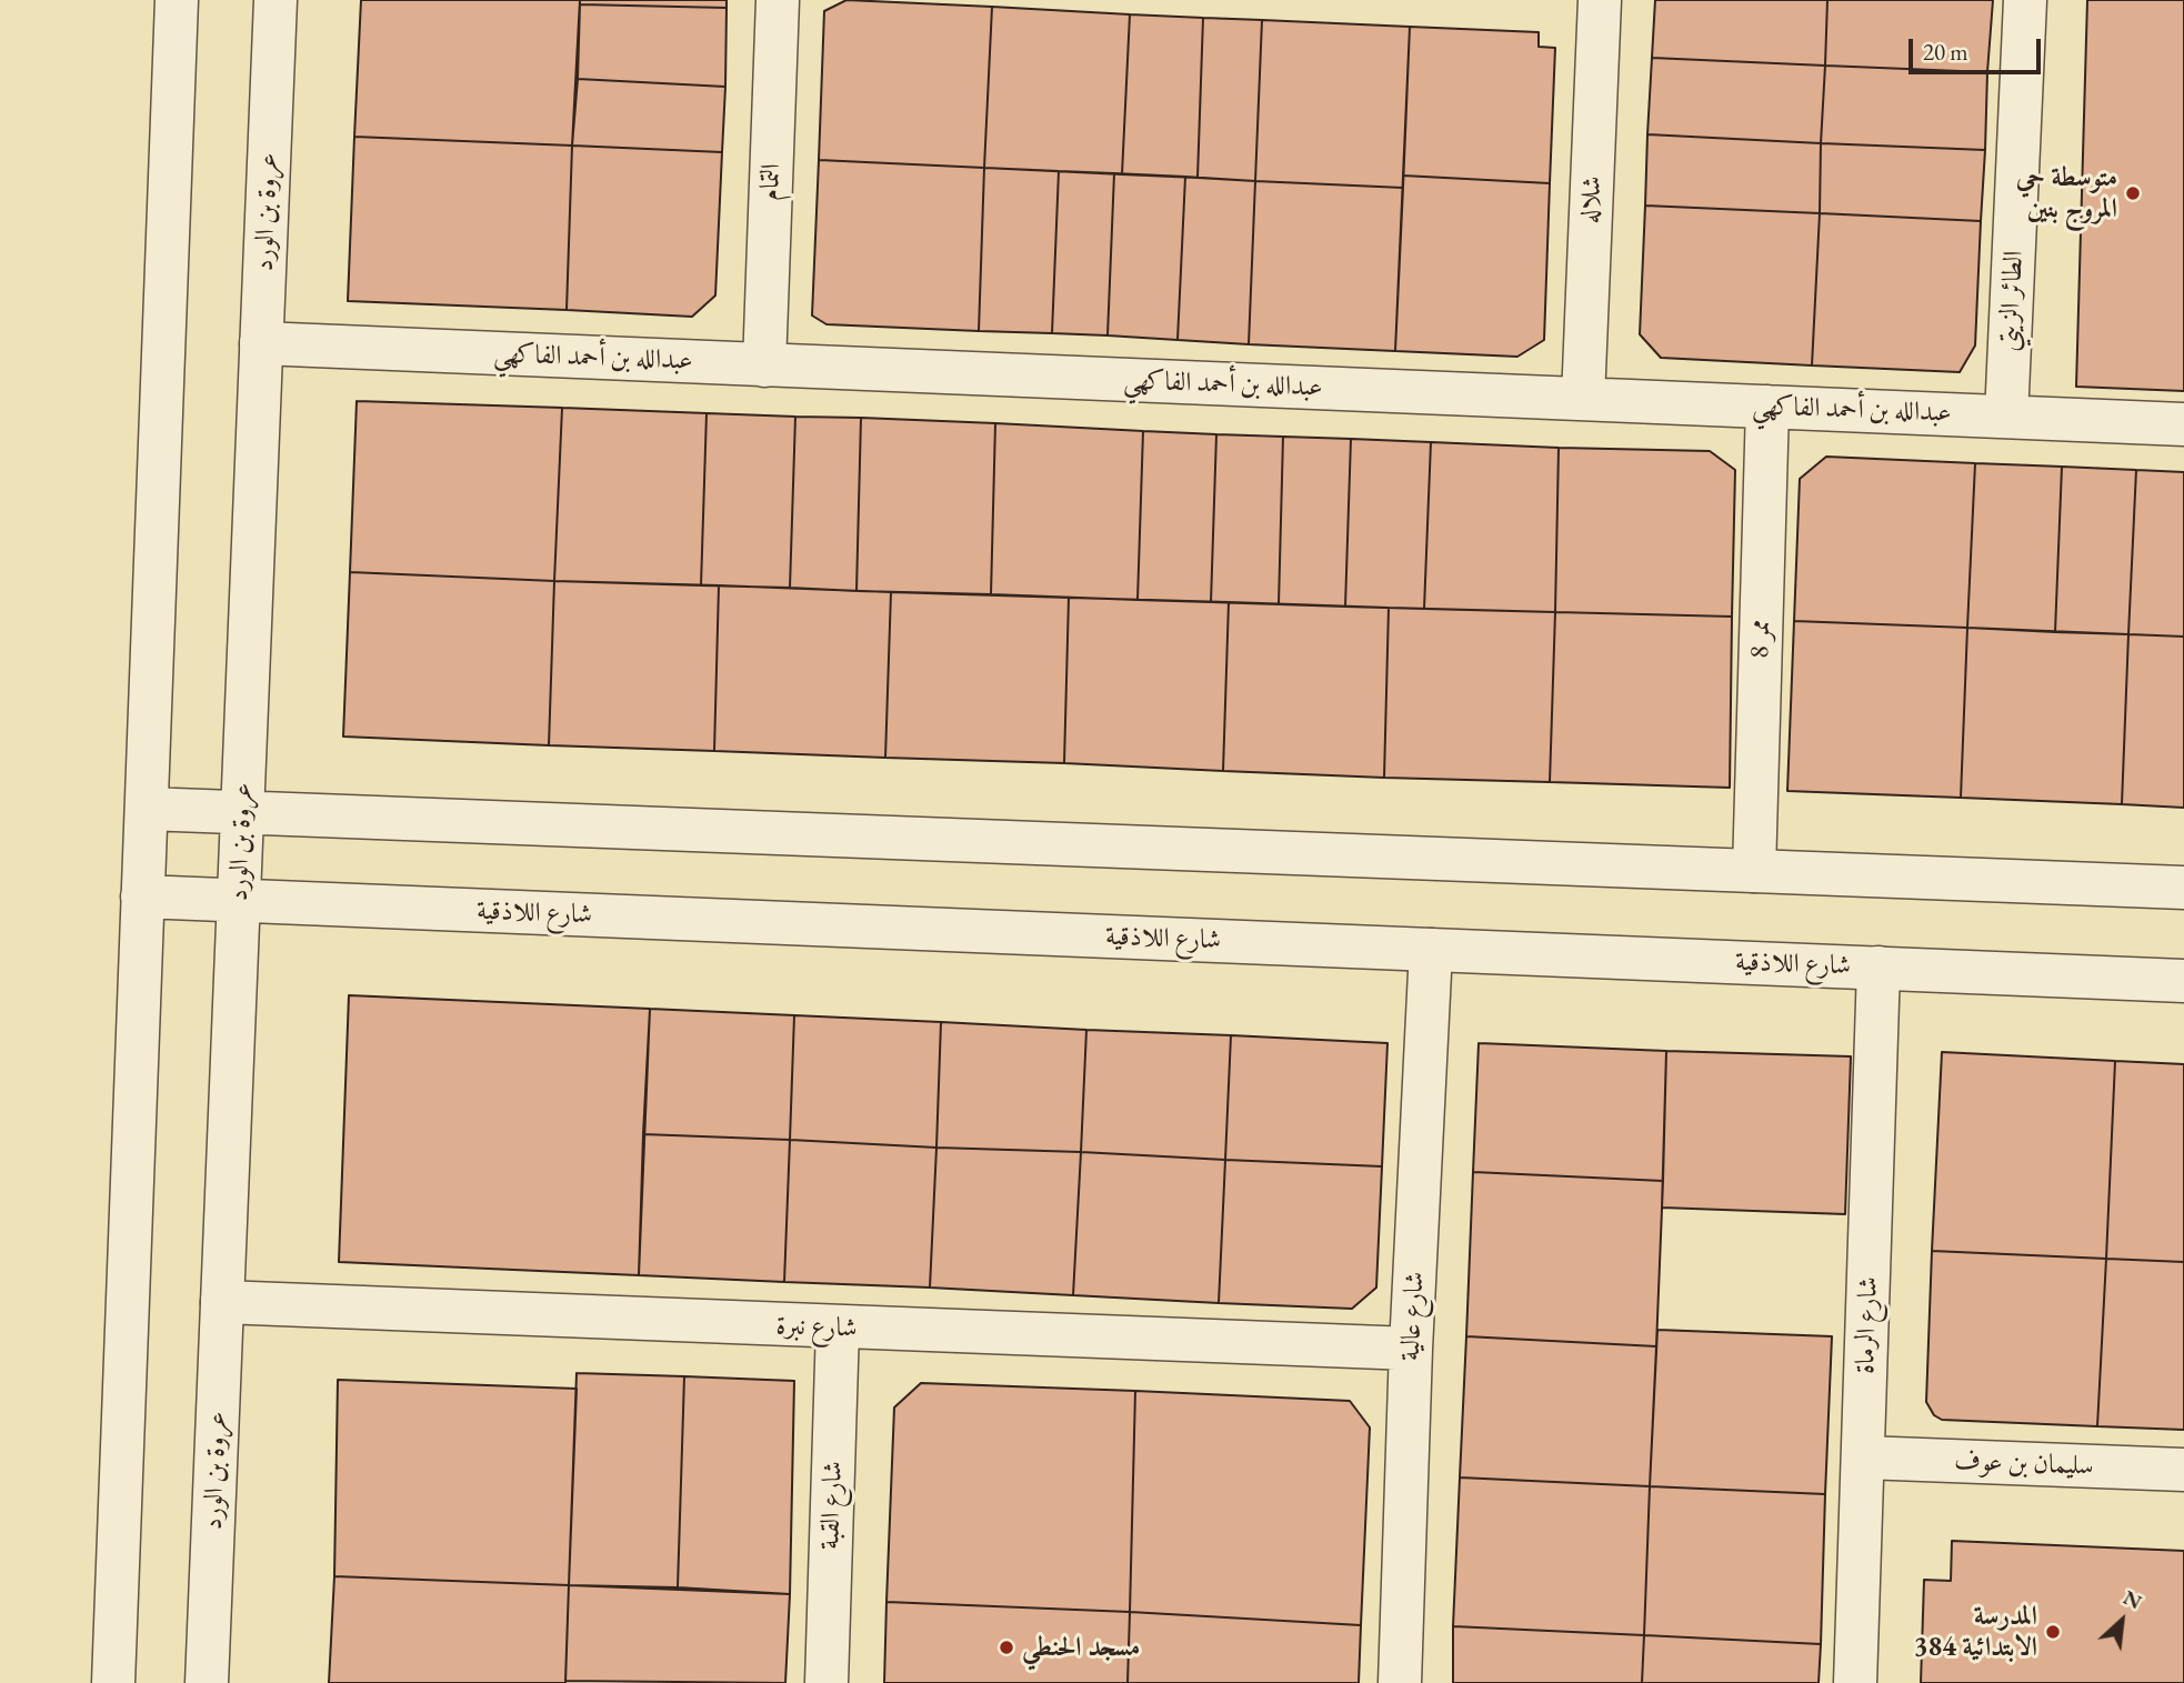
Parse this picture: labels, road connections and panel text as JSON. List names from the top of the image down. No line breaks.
{"streets":{"street":["التمام","شلاله","عروة بن الورد","الطائر الزيتي","عبدالله بن أحمد الفاكهي","ممر 8","شارع اللاذقية","شارع عالية","شارع الرماة","شارع نبرة","سليمان بن عوف","شارع القبة"]},"crossings":[["التمام","عبدالله بن أحمد الفاكهي"],["شلاله","عبدالله بن أحمد الفاكهي"],["عروة بن الورد","عبدالله بن أحمد الفاكهي"],["عروة بن الورد","شارع اللاذقية"],["عروة بن الورد","شارع نبرة"],["الطائر الزيتي","عبدالله بن أحمد الفاكهي"],["عبدالله بن أحمد الفاكهي","ممر 8"],["شارع اللاذقية","شارع عالية"],["شارع اللاذقية","شارع الرماة"],["شارع عالية","شارع نبرة"],["شارع الرماة","سليمان بن عوف"],["شارع نبرة","شارع القبة"]],"places":["متوسطة حي المروج بنين","المدرسة الابتدائية 384","مسجد الحنطي"],"scale_bar":"20 m","north":"top right"}
